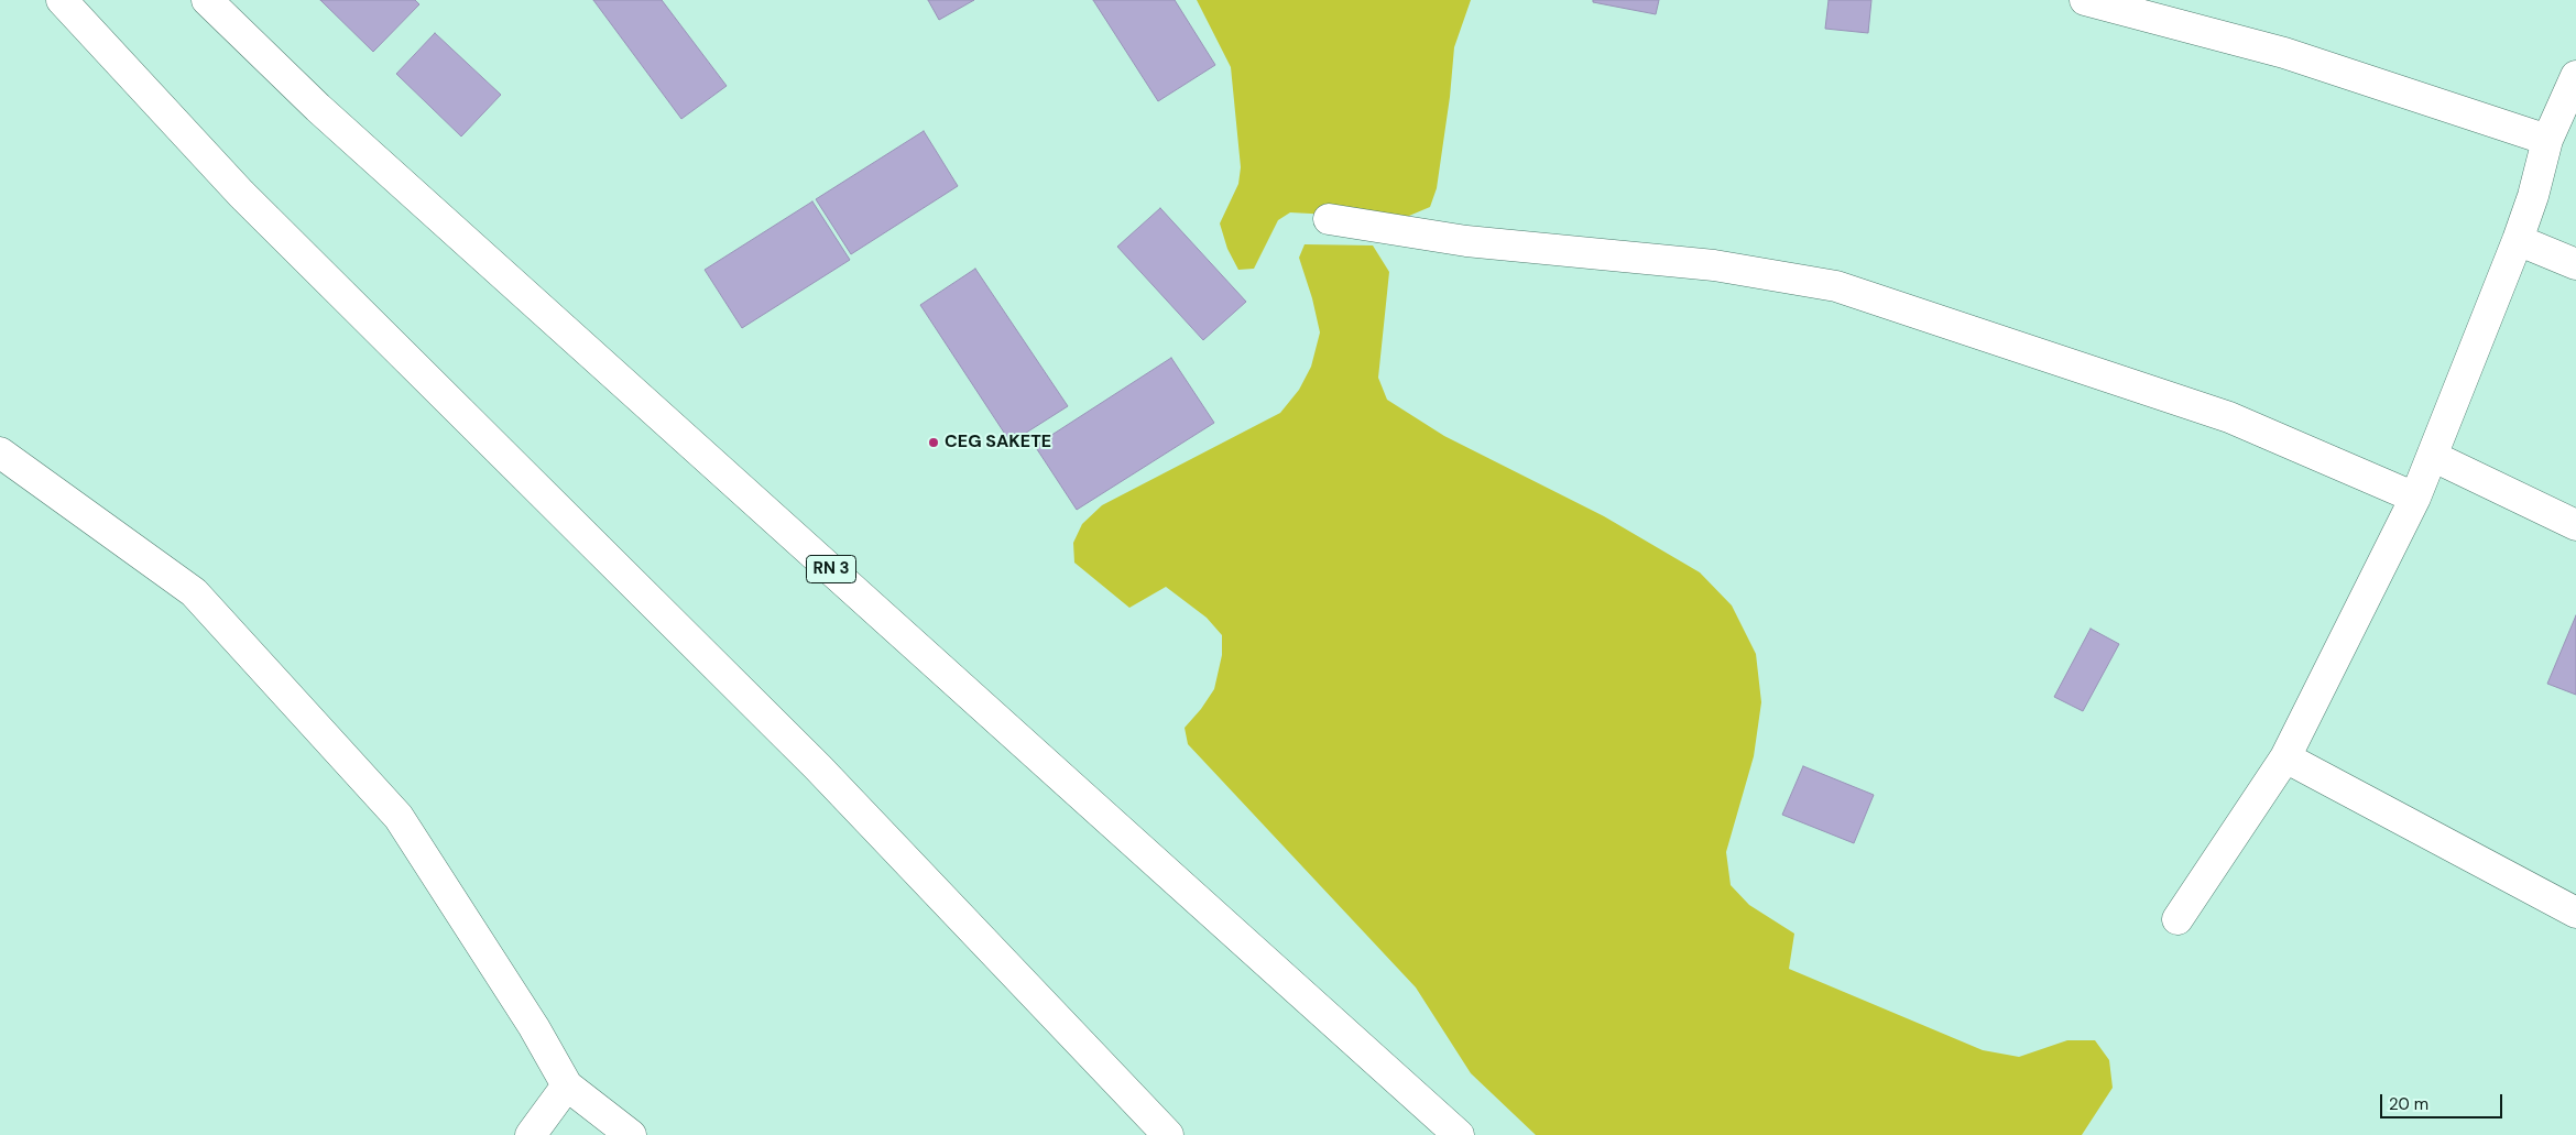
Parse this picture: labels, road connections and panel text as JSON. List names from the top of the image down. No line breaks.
{"streets":{"street":["RN 3"]},"places":["CEG SAKETE"],"scale_bar":"20 m"}
